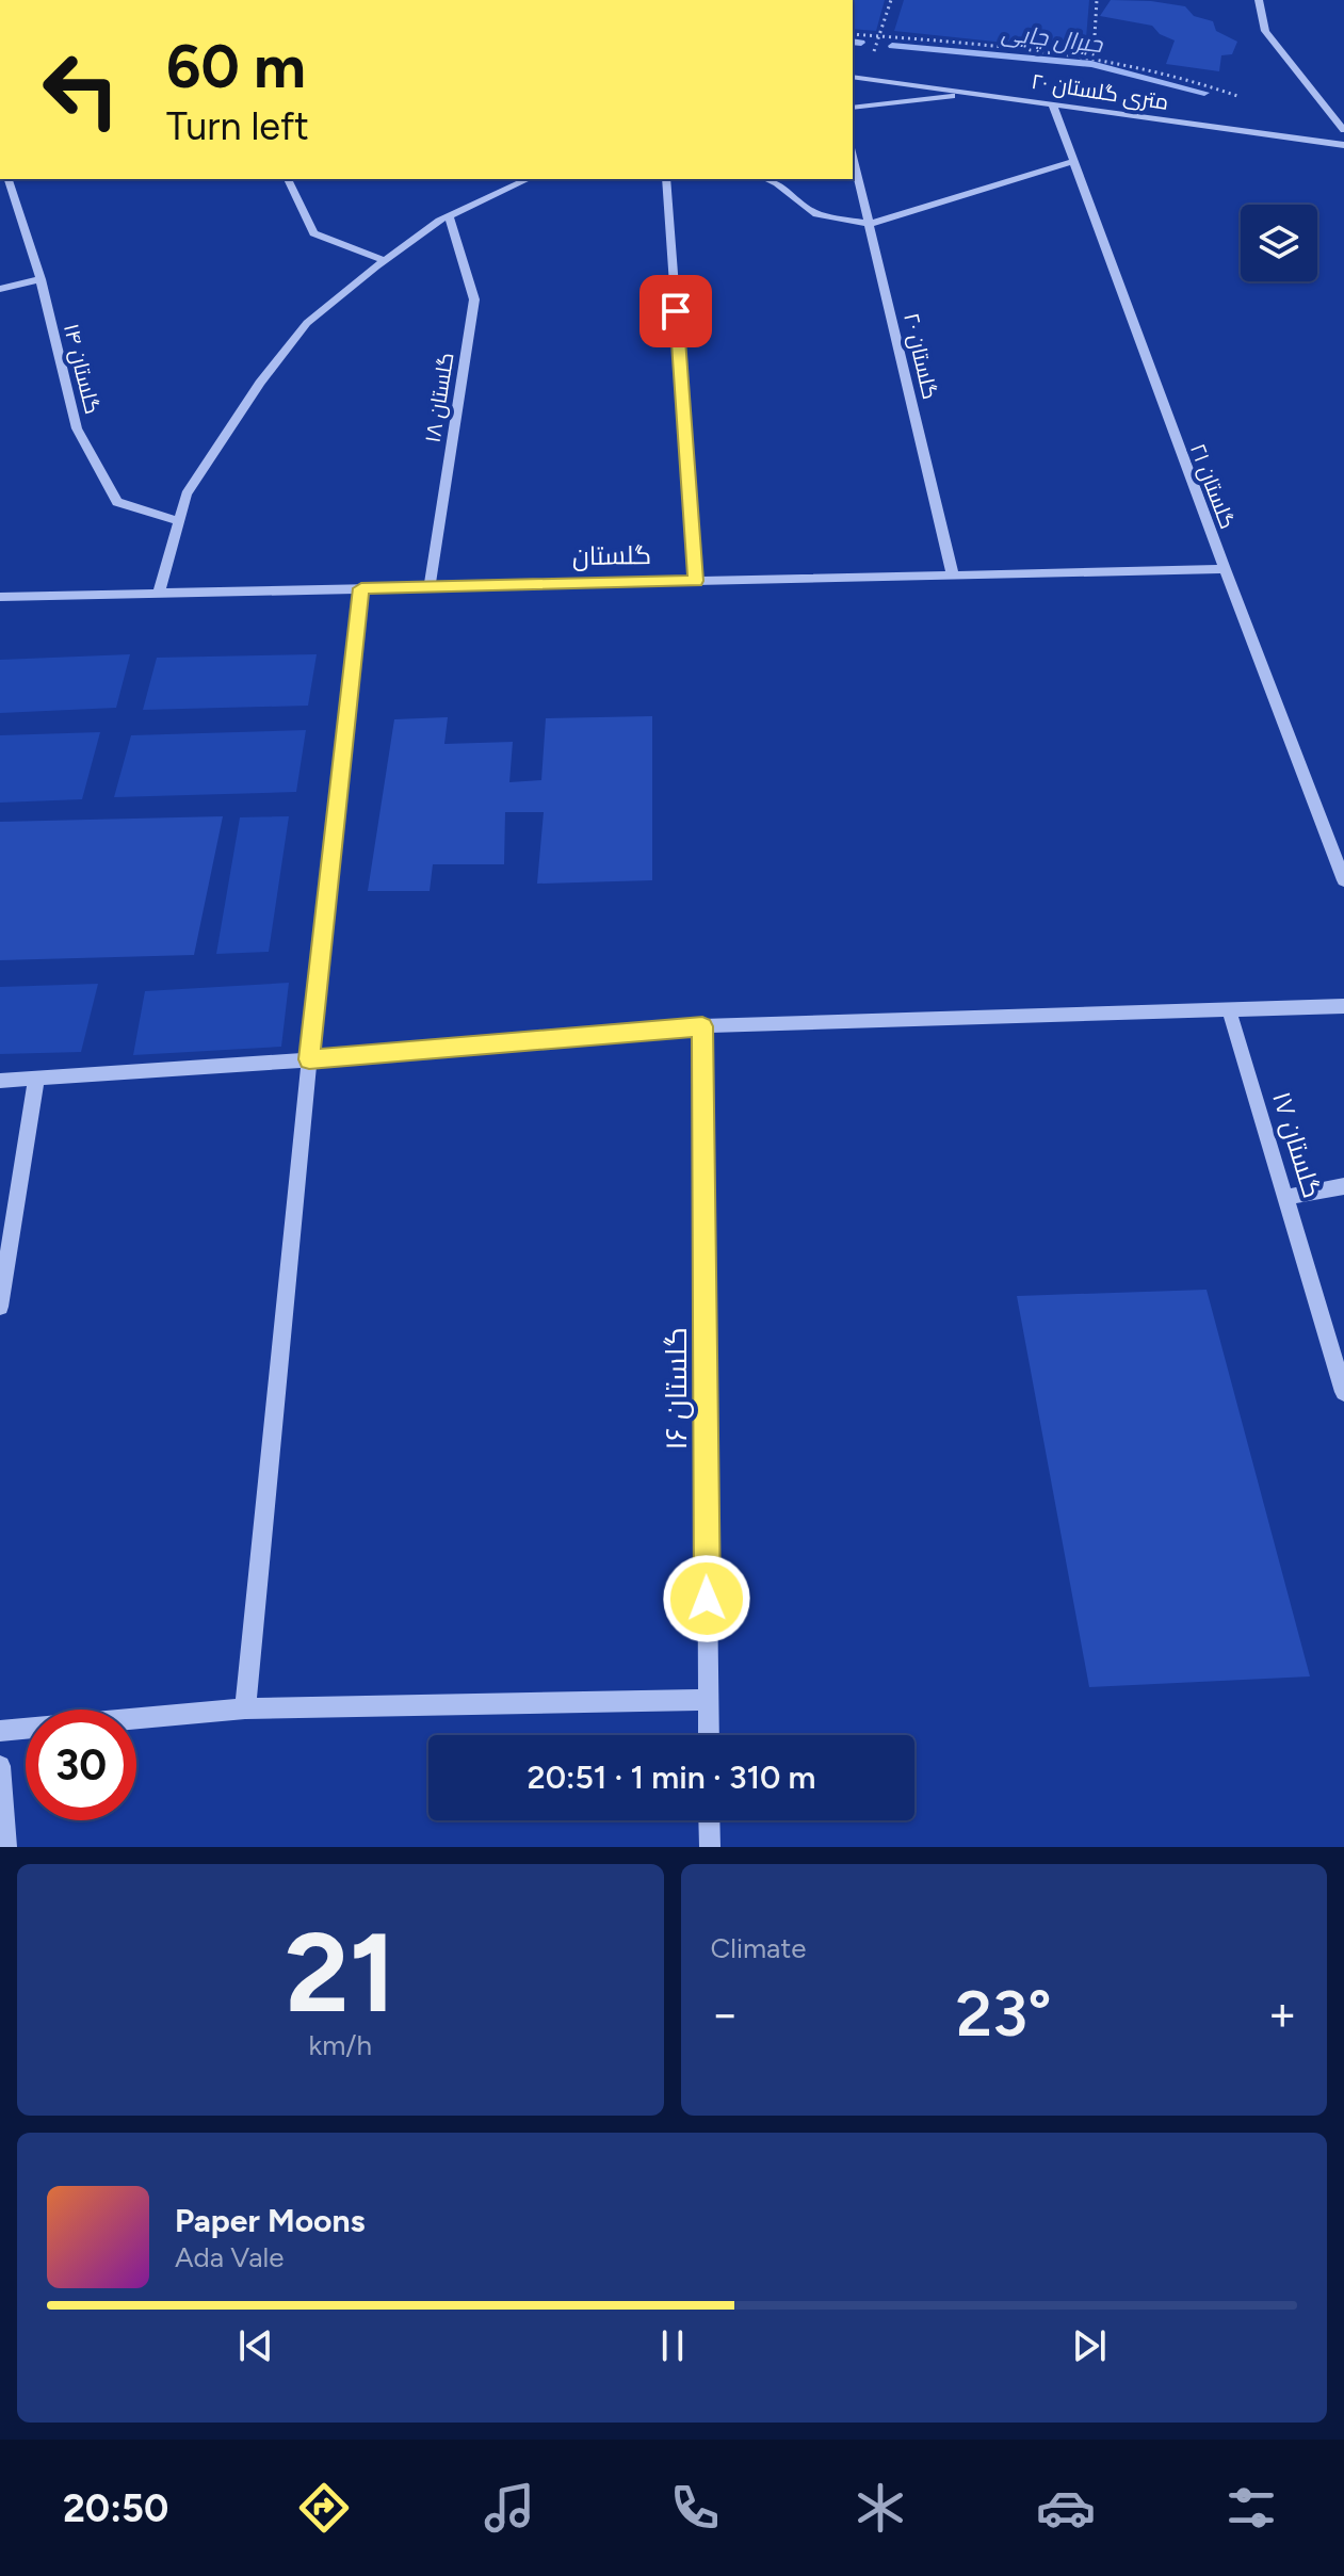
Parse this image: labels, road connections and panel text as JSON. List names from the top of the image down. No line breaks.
{"streets":{"street":["۲۰ متری گلستان","گلستان ۲۰","گلستان ۱۴","گلستان ۱۸","گلستان ۲۱","گلستان","گلستان ۱۷","گلستان ۱۶"]},"crossings":[["۲۰ متری گلستان","گلستان ۲۱"],["گلستان ۲۰","گلستان"],["گلستان ۱۸","گلستان"],["گلستان ۲۱","گلستان"]],"water":["جیرال چایی"],"page":{"turn":["60 m","Turn left"],"limit":"30","trip":"20:51 · 1 min · 310 m","tile":[["21","km/h"],"Climate"],"heat":["−","23°","+"],"song":["Paper Moons","Ada Vale"],"tabs":"20:50"}}
